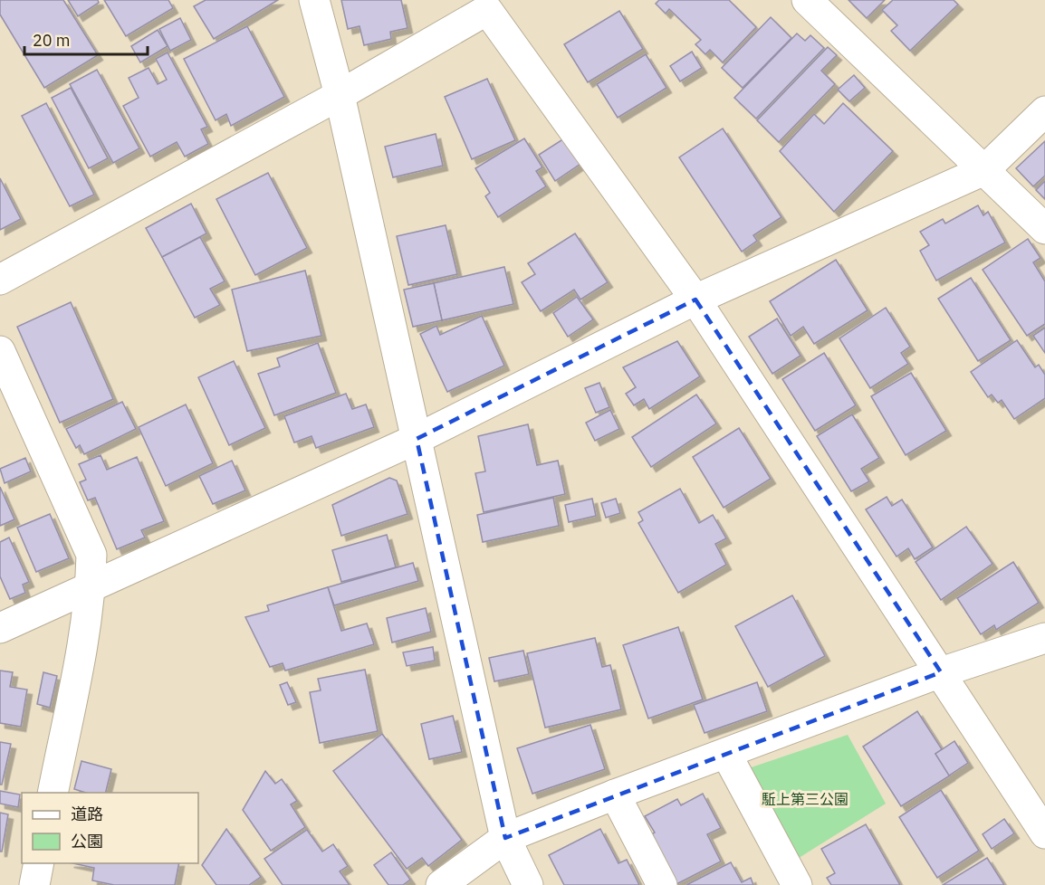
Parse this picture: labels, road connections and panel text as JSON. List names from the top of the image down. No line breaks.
{"parks":["駈上第三公園"],"legend":["道路","公園"],"scale_bar":"20 m"}
